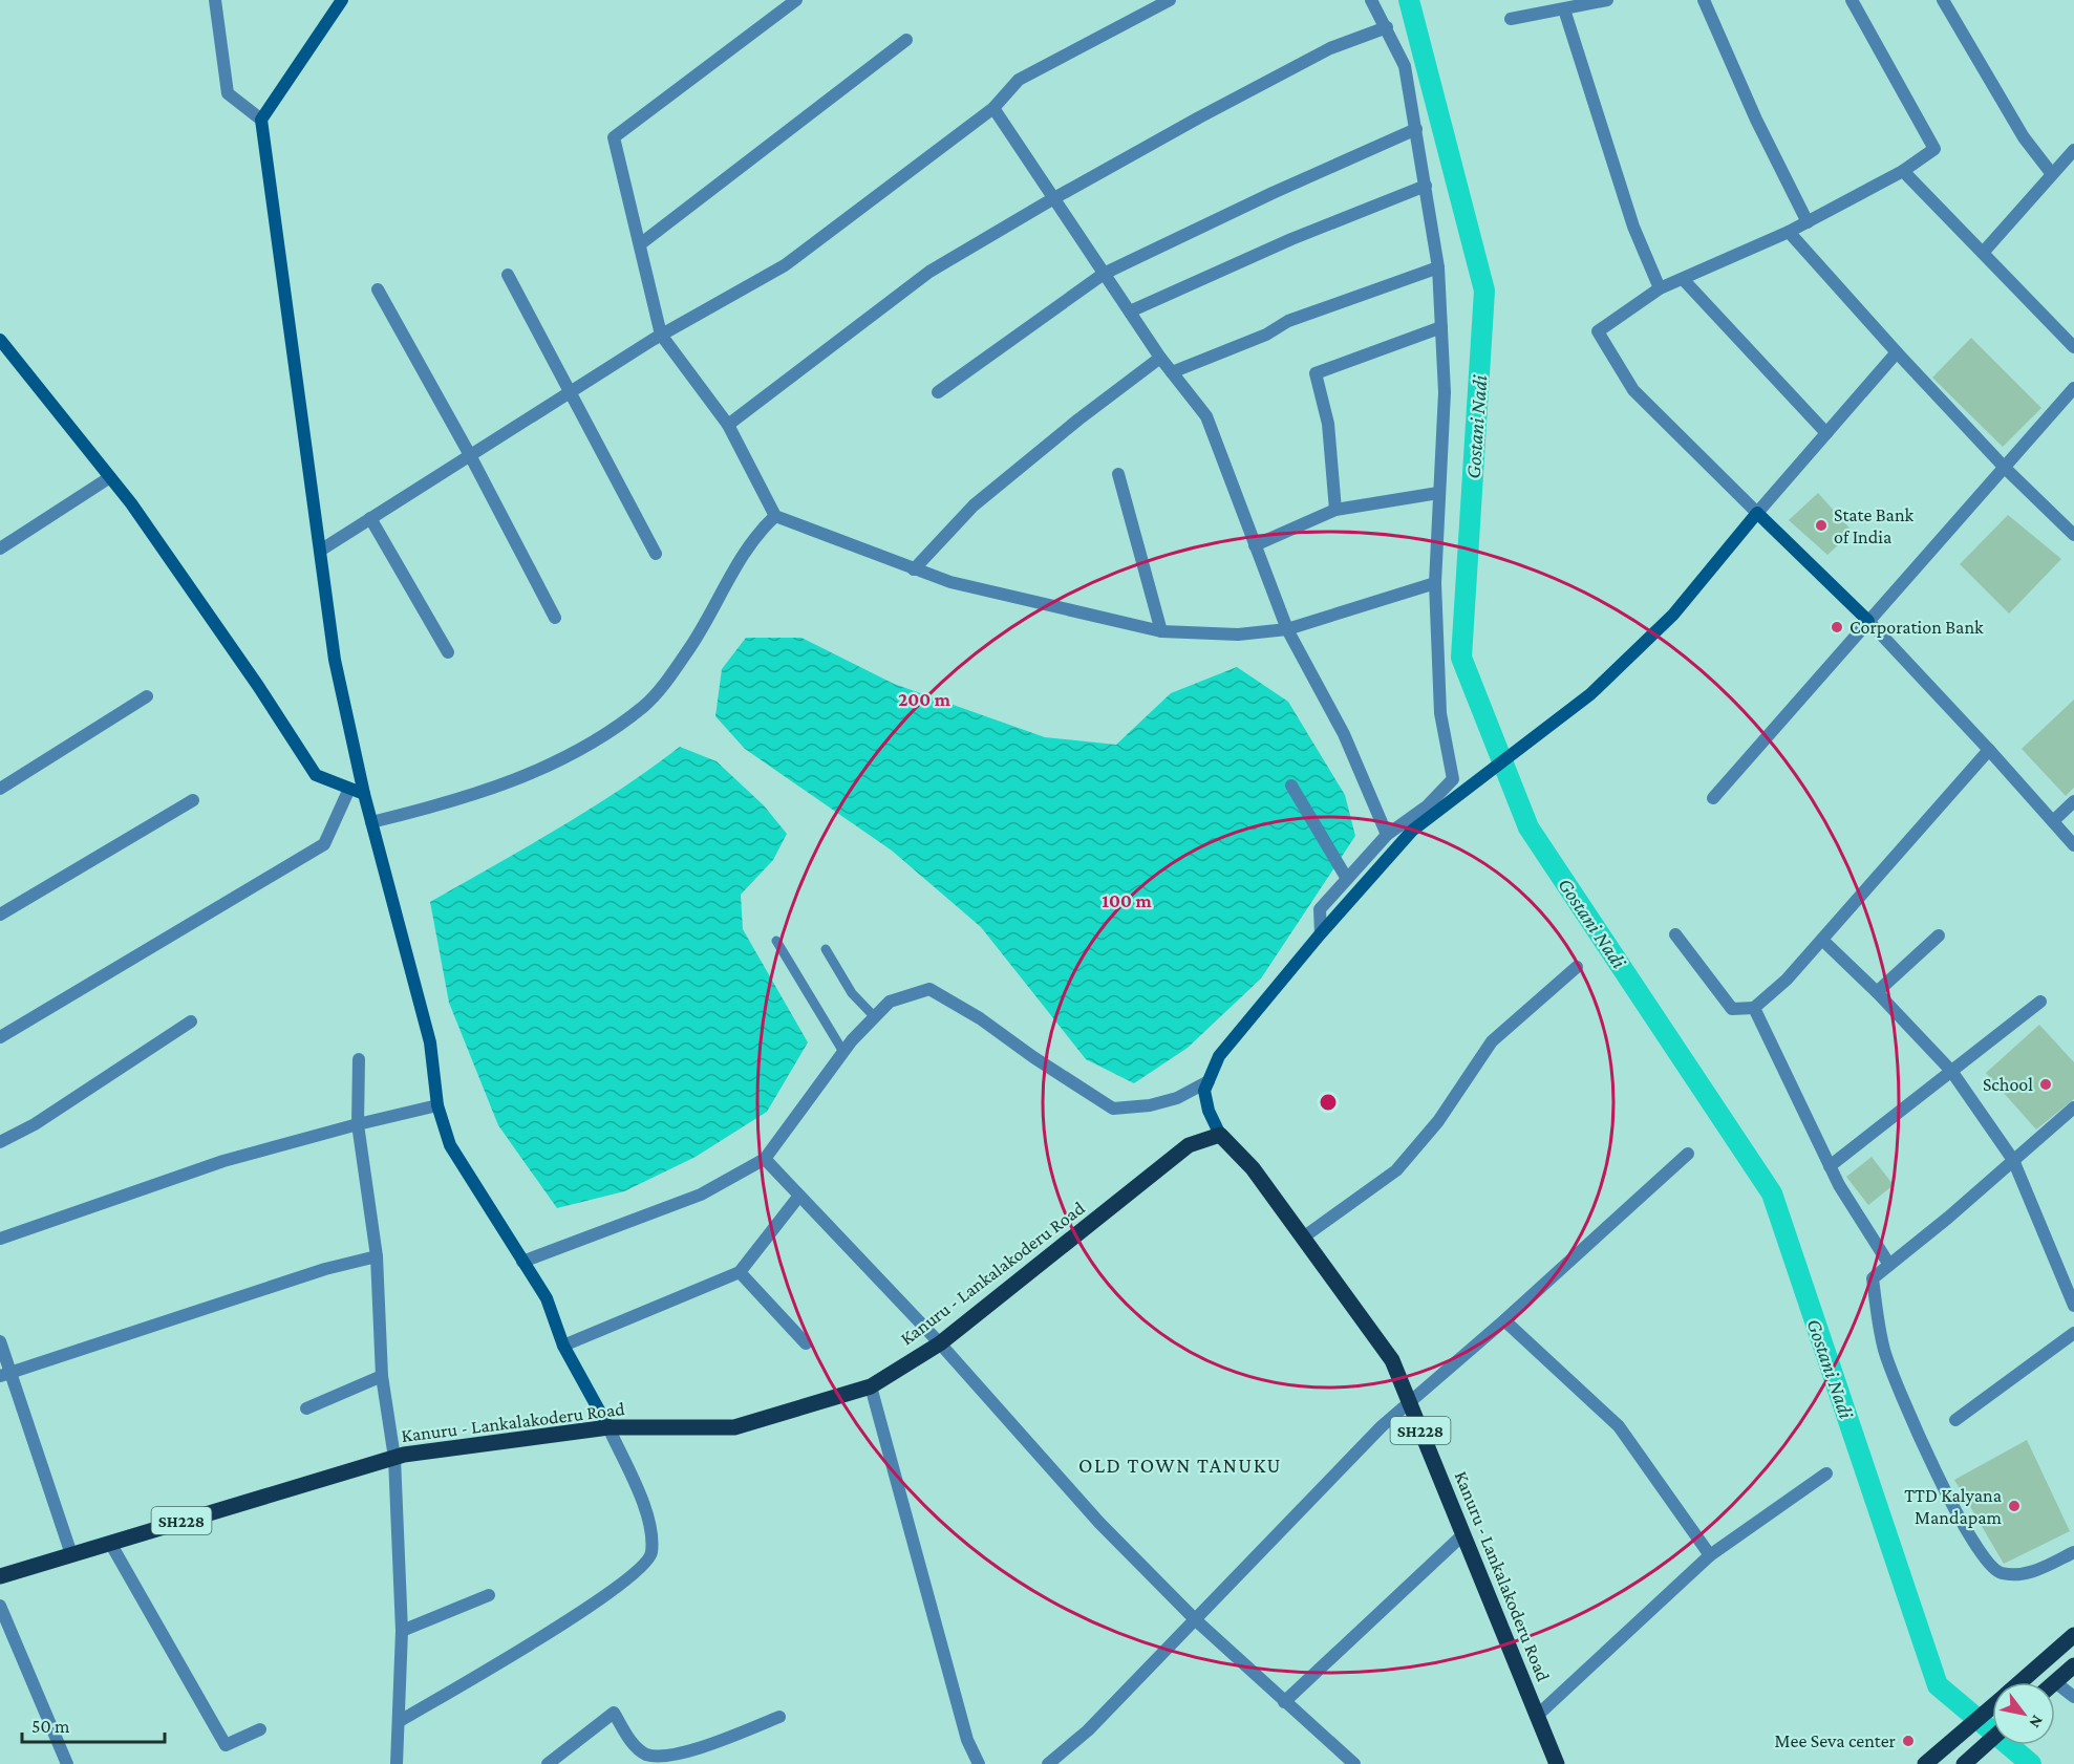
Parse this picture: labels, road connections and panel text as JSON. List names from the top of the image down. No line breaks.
{"streets":{"main road":["Kanuru - Lankalakoderu Road","SH228"]},"districts":["OLD TOWN TANUKU"],"water":["Gostani Nadi"],"places":["State Bank of India","Corporation Bank","School","TTD Kalyana Mandapam","Mee Seva center"],"scale_bar":"50 m","north":"bottom right","rings":["200 m","100 m"]}
